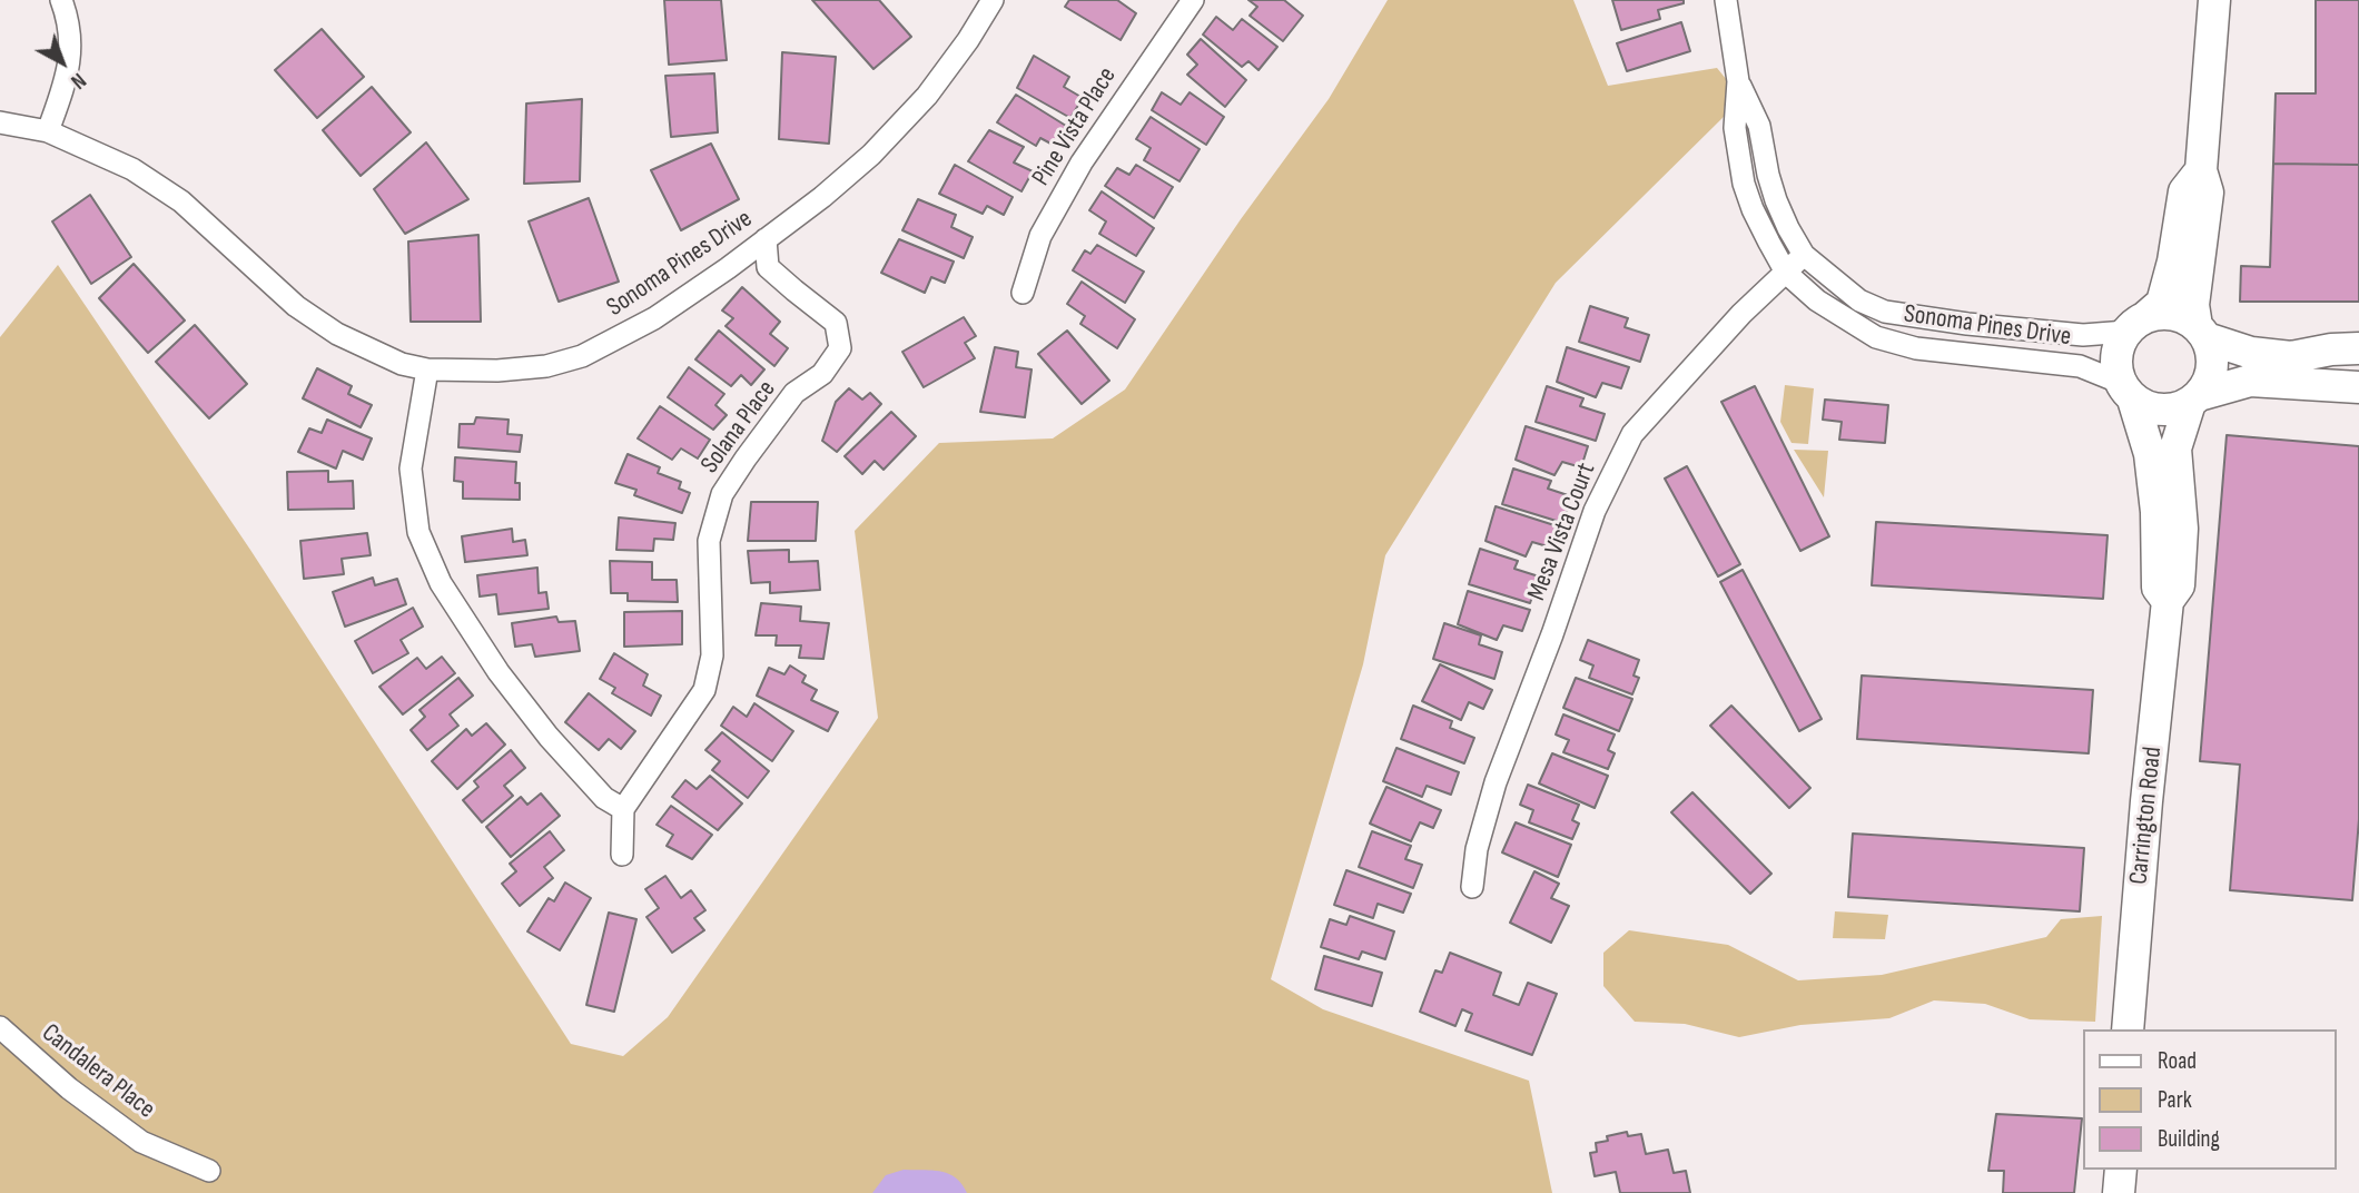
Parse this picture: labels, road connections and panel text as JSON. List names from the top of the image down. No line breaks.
{"streets":{"street":["Pine Vista Place","Sonoma Pines Drive","Solana Place","Mesa Vista Court","Carrington Road","Candalera Place"]},"crossings":[["Sonoma Pines Drive","Solana Place"],["Sonoma Pines Drive","Mesa Vista Court"],["Sonoma Pines Drive","Carrington Road"]],"legend":["Road","Park","Building"],"north":"bottom right"}
